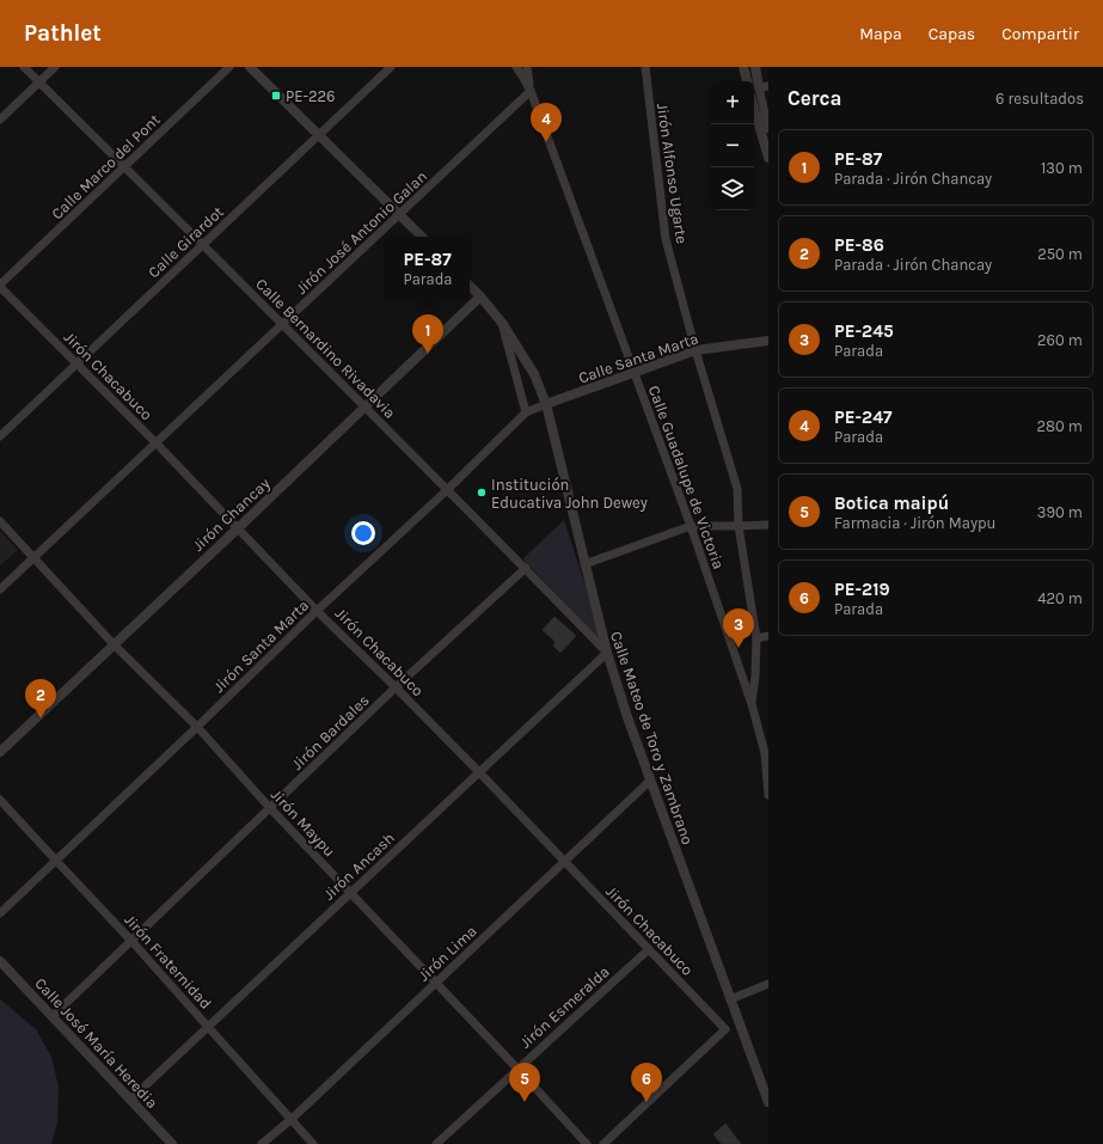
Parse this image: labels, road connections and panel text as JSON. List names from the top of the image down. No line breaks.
{"streets":{"street":["Calle Marco del Pont","Jirón Alfonso Ugarte","Jirón José Antonio Galan","Calle Girardot","Calle Bernardino Rivadavia","Calle Santa Marta","Jirón Chacabuco","Calle Guadalupe de Victoria","Jirón Chancay","Jirón Santa Marta","Jirón Bardales","Calle Mateo de Toro y Zambrano","Jirón Maypu","Jirón Ancash","Jirón Lima","Jirón Fraternidad","Jirón Esmeralda","Calle José María Heredia"]},"crossings":[["Calle Marco del Pont","Calle Bernardino Rivadavia"],["Calle Marco del Pont","Jirón Chacabuco"],["Jirón Alfonso Ugarte","Calle Santa Marta"],["Jirón Alfonso Ugarte","Calle Guadalupe de Victoria"],["Jirón José Antonio Galan","Calle Bernardino Rivadavia"],["Jirón José Antonio Galan","Jirón Chacabuco"],["Jirón José Antonio Galan","Calle Guadalupe de Victoria"],["Jirón José Antonio Galan","Jirón Maypu"],["Calle Girardot","Calle Bernardino Rivadavia"],["Calle Girardot","Jirón Chacabuco"],["Calle Bernardino Rivadavia","Jirón Chancay"],["Calle Bernardino Rivadavia","Jirón Santa Marta"],["Calle Bernardino Rivadavia","Jirón Bardales"],["Calle Bernardino Rivadavia","Calle Mateo de Toro y Zambrano"],["Calle Bernardino Rivadavia","Jirón Ancash"],["Calle Santa Marta","Calle Guadalupe de Victoria"],["Calle Santa Marta","Jirón Santa Marta"],["Calle Santa Marta","Calle Mateo de Toro y Zambrano"],["Jirón Chacabuco","Jirón Chancay"],["Jirón Chacabuco","Jirón Santa Marta"],["Jirón Chacabuco","Jirón Bardales"],["Jirón Chacabuco","Jirón Ancash"],["Jirón Chacabuco","Jirón Lima"],["Jirón Chacabuco","Jirón Esmeralda"],["Jirón Chancay","Calle Mateo de Toro y Zambrano"],["Jirón Chancay","Jirón Maypu"],["Jirón Santa Marta","Calle Mateo de Toro y Zambrano"],["Jirón Santa Marta","Jirón Maypu"],["Jirón Santa Marta","Jirón Fraternidad"],["Jirón Bardales","Jirón Maypu"],["Jirón Bardales","Jirón Fraternidad"],["Jirón Bardales","Calle José María Heredia"],["Calle Mateo de Toro y Zambrano","Jirón Ancash"],["Calle Mateo de Toro y Zambrano","Jirón Lima"],["Jirón Maypu","Jirón Ancash"],["Jirón Maypu","Jirón Lima"],["Jirón Maypu","Jirón Esmeralda"],["Jirón Ancash","Jirón Fraternidad"],["Jirón Ancash","Calle José María Heredia"],["Jirón Lima","Jirón Fraternidad"]],"places":{"transit":["PE-226"],"other":["Institución Educativa John Dewey"]},"page":{"header":"Pathlet","nav":["Mapa","Capas","Compartir"],"heading":["Cerca","6 resultados"],"map_buttons":["+","−"],"pins":["4","1","3","2","5","6"],"list":[{"mark":"1","name":"PE-87","note":"Parada · Jirón Chancay","value":"130 m"},{"mark":"2","name":"PE-86","note":"Parada · Jirón Chancay","value":"250 m"},{"mark":"3","name":"PE-245","note":"Parada","value":"260 m"},{"mark":"4","name":"PE-247","note":"Parada","value":"280 m"},{"mark":"5","name":"Botica maipú","note":"Farmacia · Jirón Maypu","value":"390 m"},{"mark":"6","name":"PE-219","note":"Parada","value":"420 m"}],"popup":["PE-87","Parada"]}}
